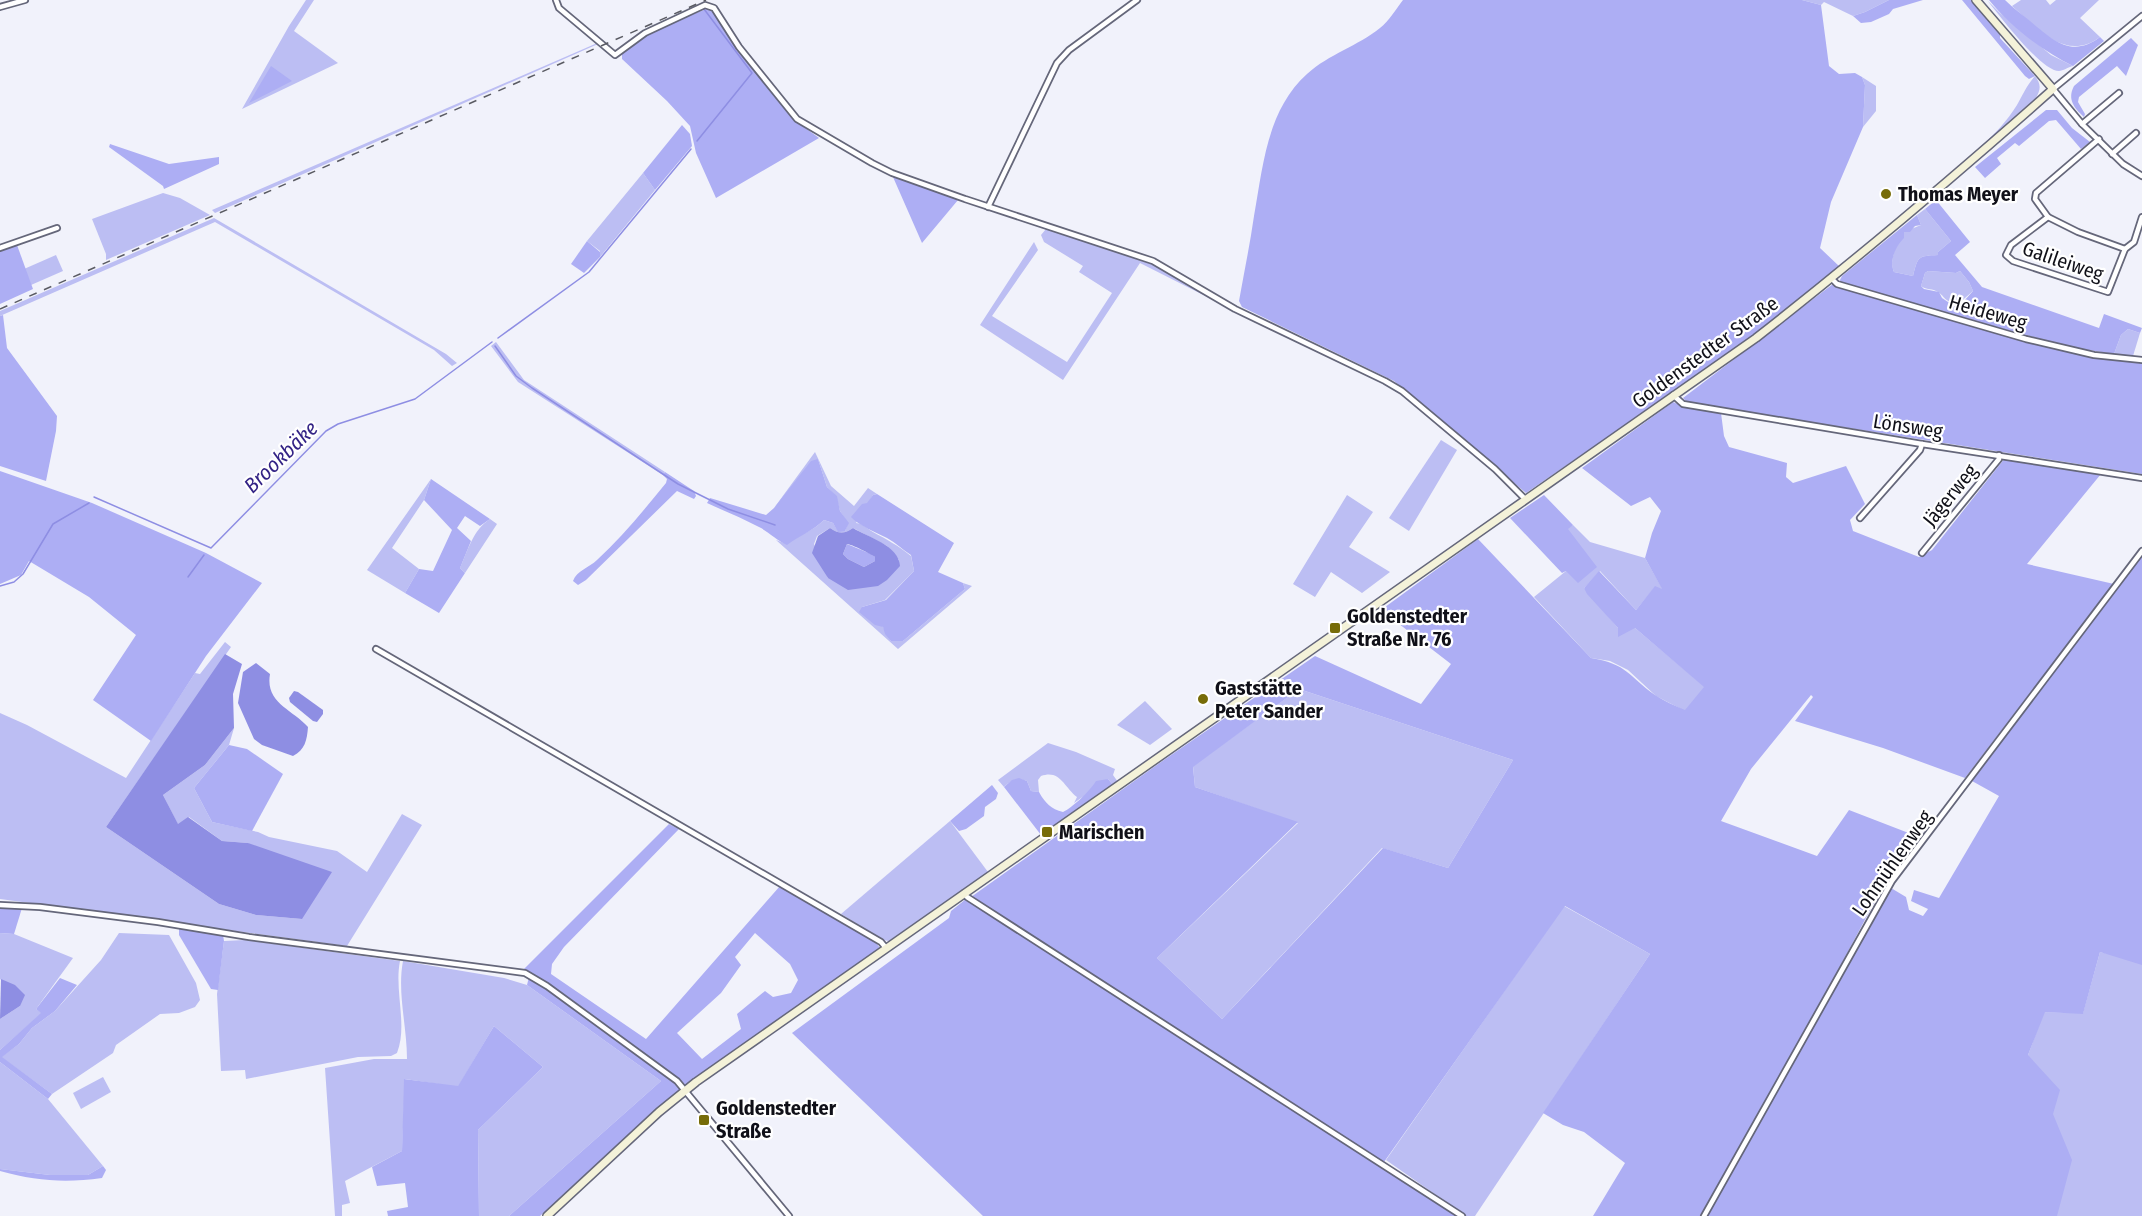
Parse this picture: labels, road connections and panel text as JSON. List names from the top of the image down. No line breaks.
{"streets":{"main road":["Goldenstedter Straße"],"street":["Galileiweg","Heideweg","Lönsweg","Jägerweg","Lohmühlenweg"]},"crossings":[["Heideweg","Goldenstedter Straße"],["Goldenstedter Straße","Lönsweg"],["Lönsweg","Jägerweg"]],"water":["Brookbäke"],"places":{"other":["Thomas Meyer","Gaststätte Peter Sander"],"transit":["Goldenstedter Straße Nr. 76","Marischen","Goldenstedter Straße"]}}
